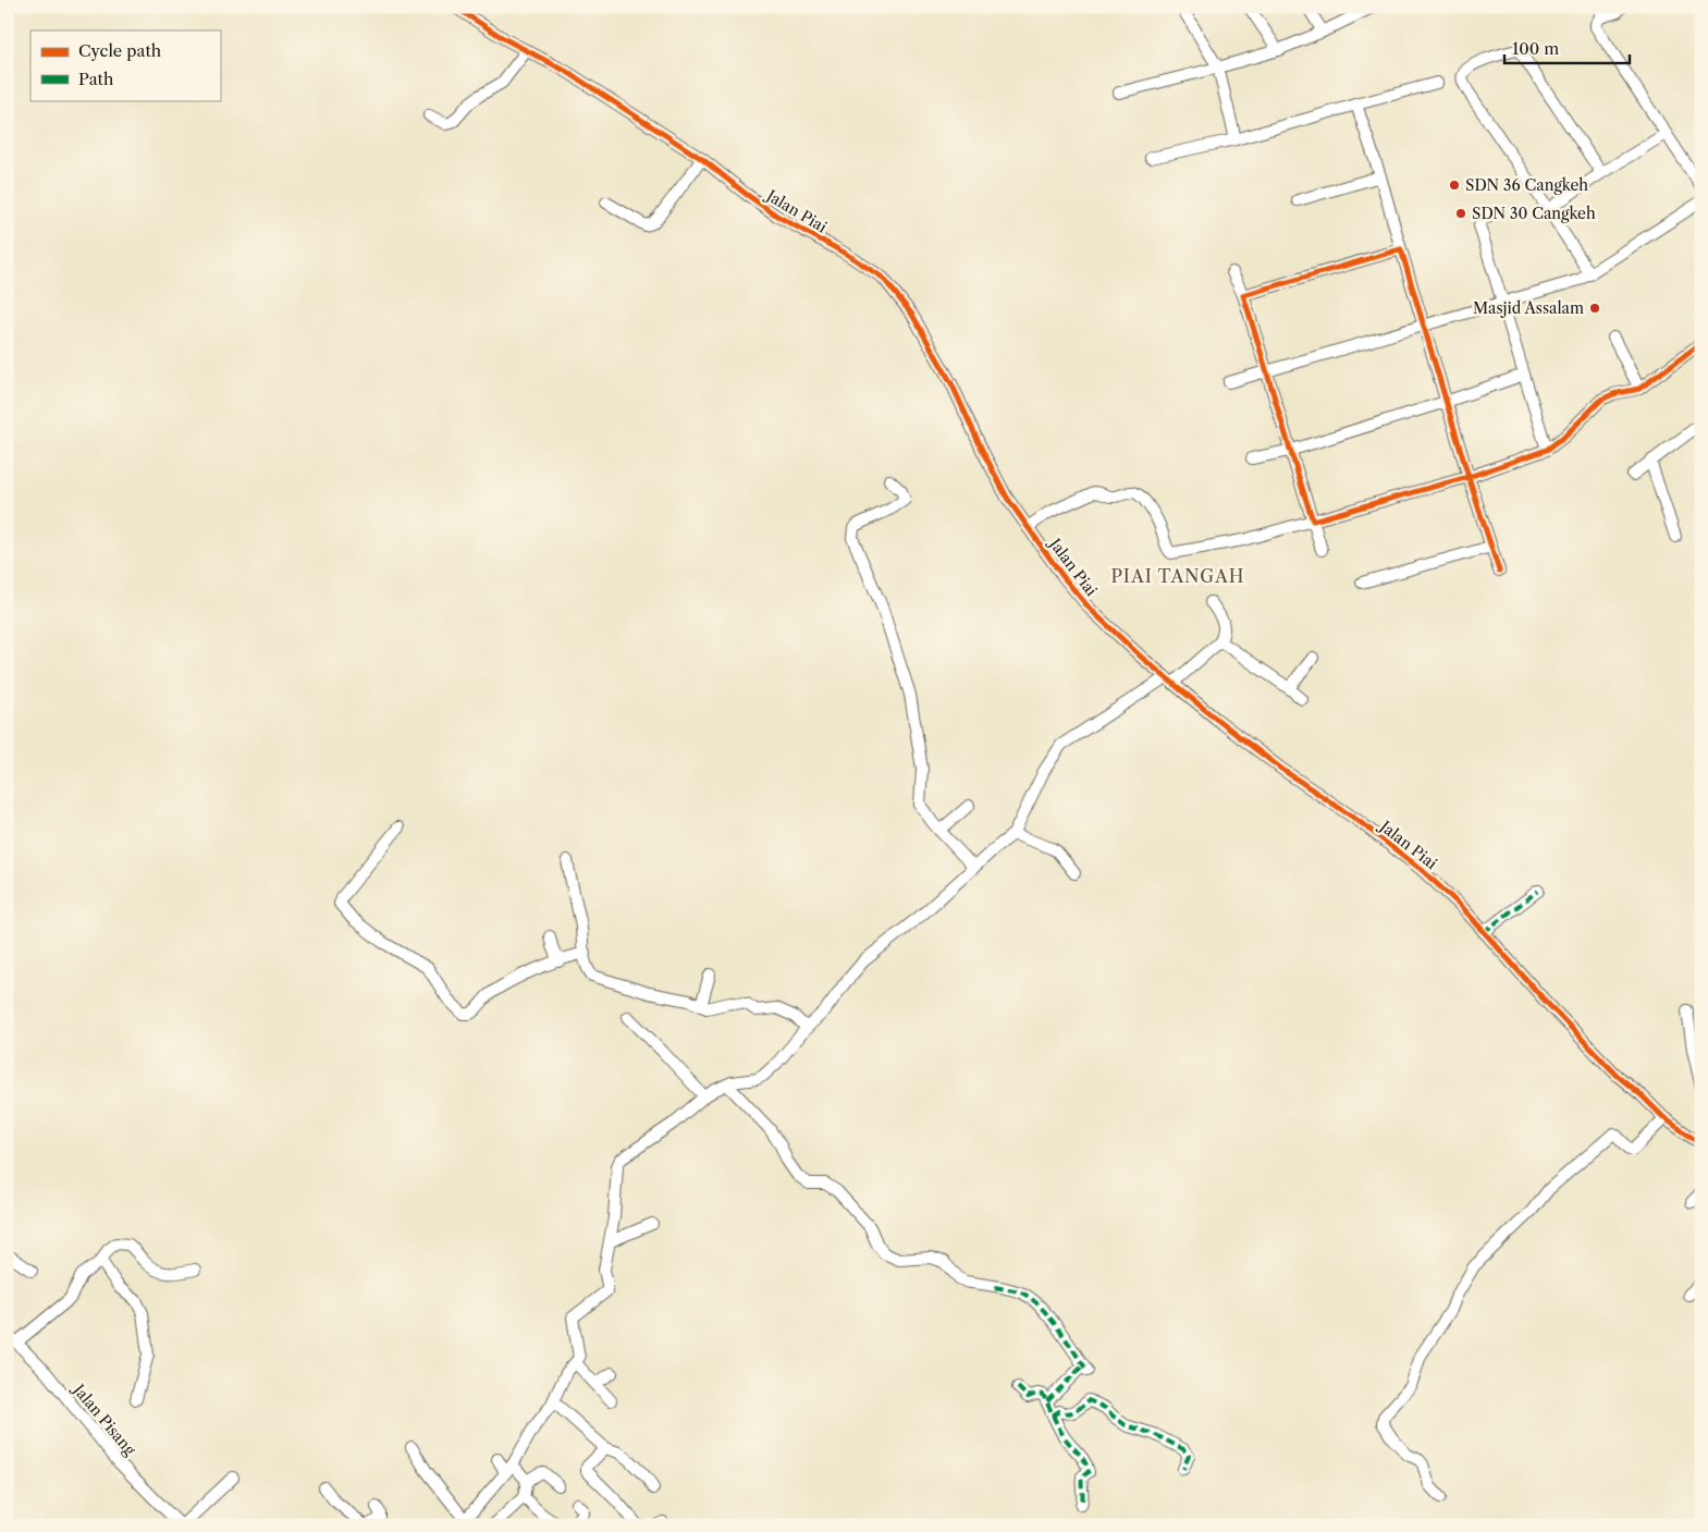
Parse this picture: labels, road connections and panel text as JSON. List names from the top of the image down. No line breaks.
{"streets":{"street":["Jalan Piai","Jalan Pisang"]},"districts":["PIAI TANGAH"],"places":["SDN 36 Cangkeh","SDN 30 Cangkeh","Masjid Assalam"],"legend":["Cycle path","Path"],"scale_bar":"100 m"}
